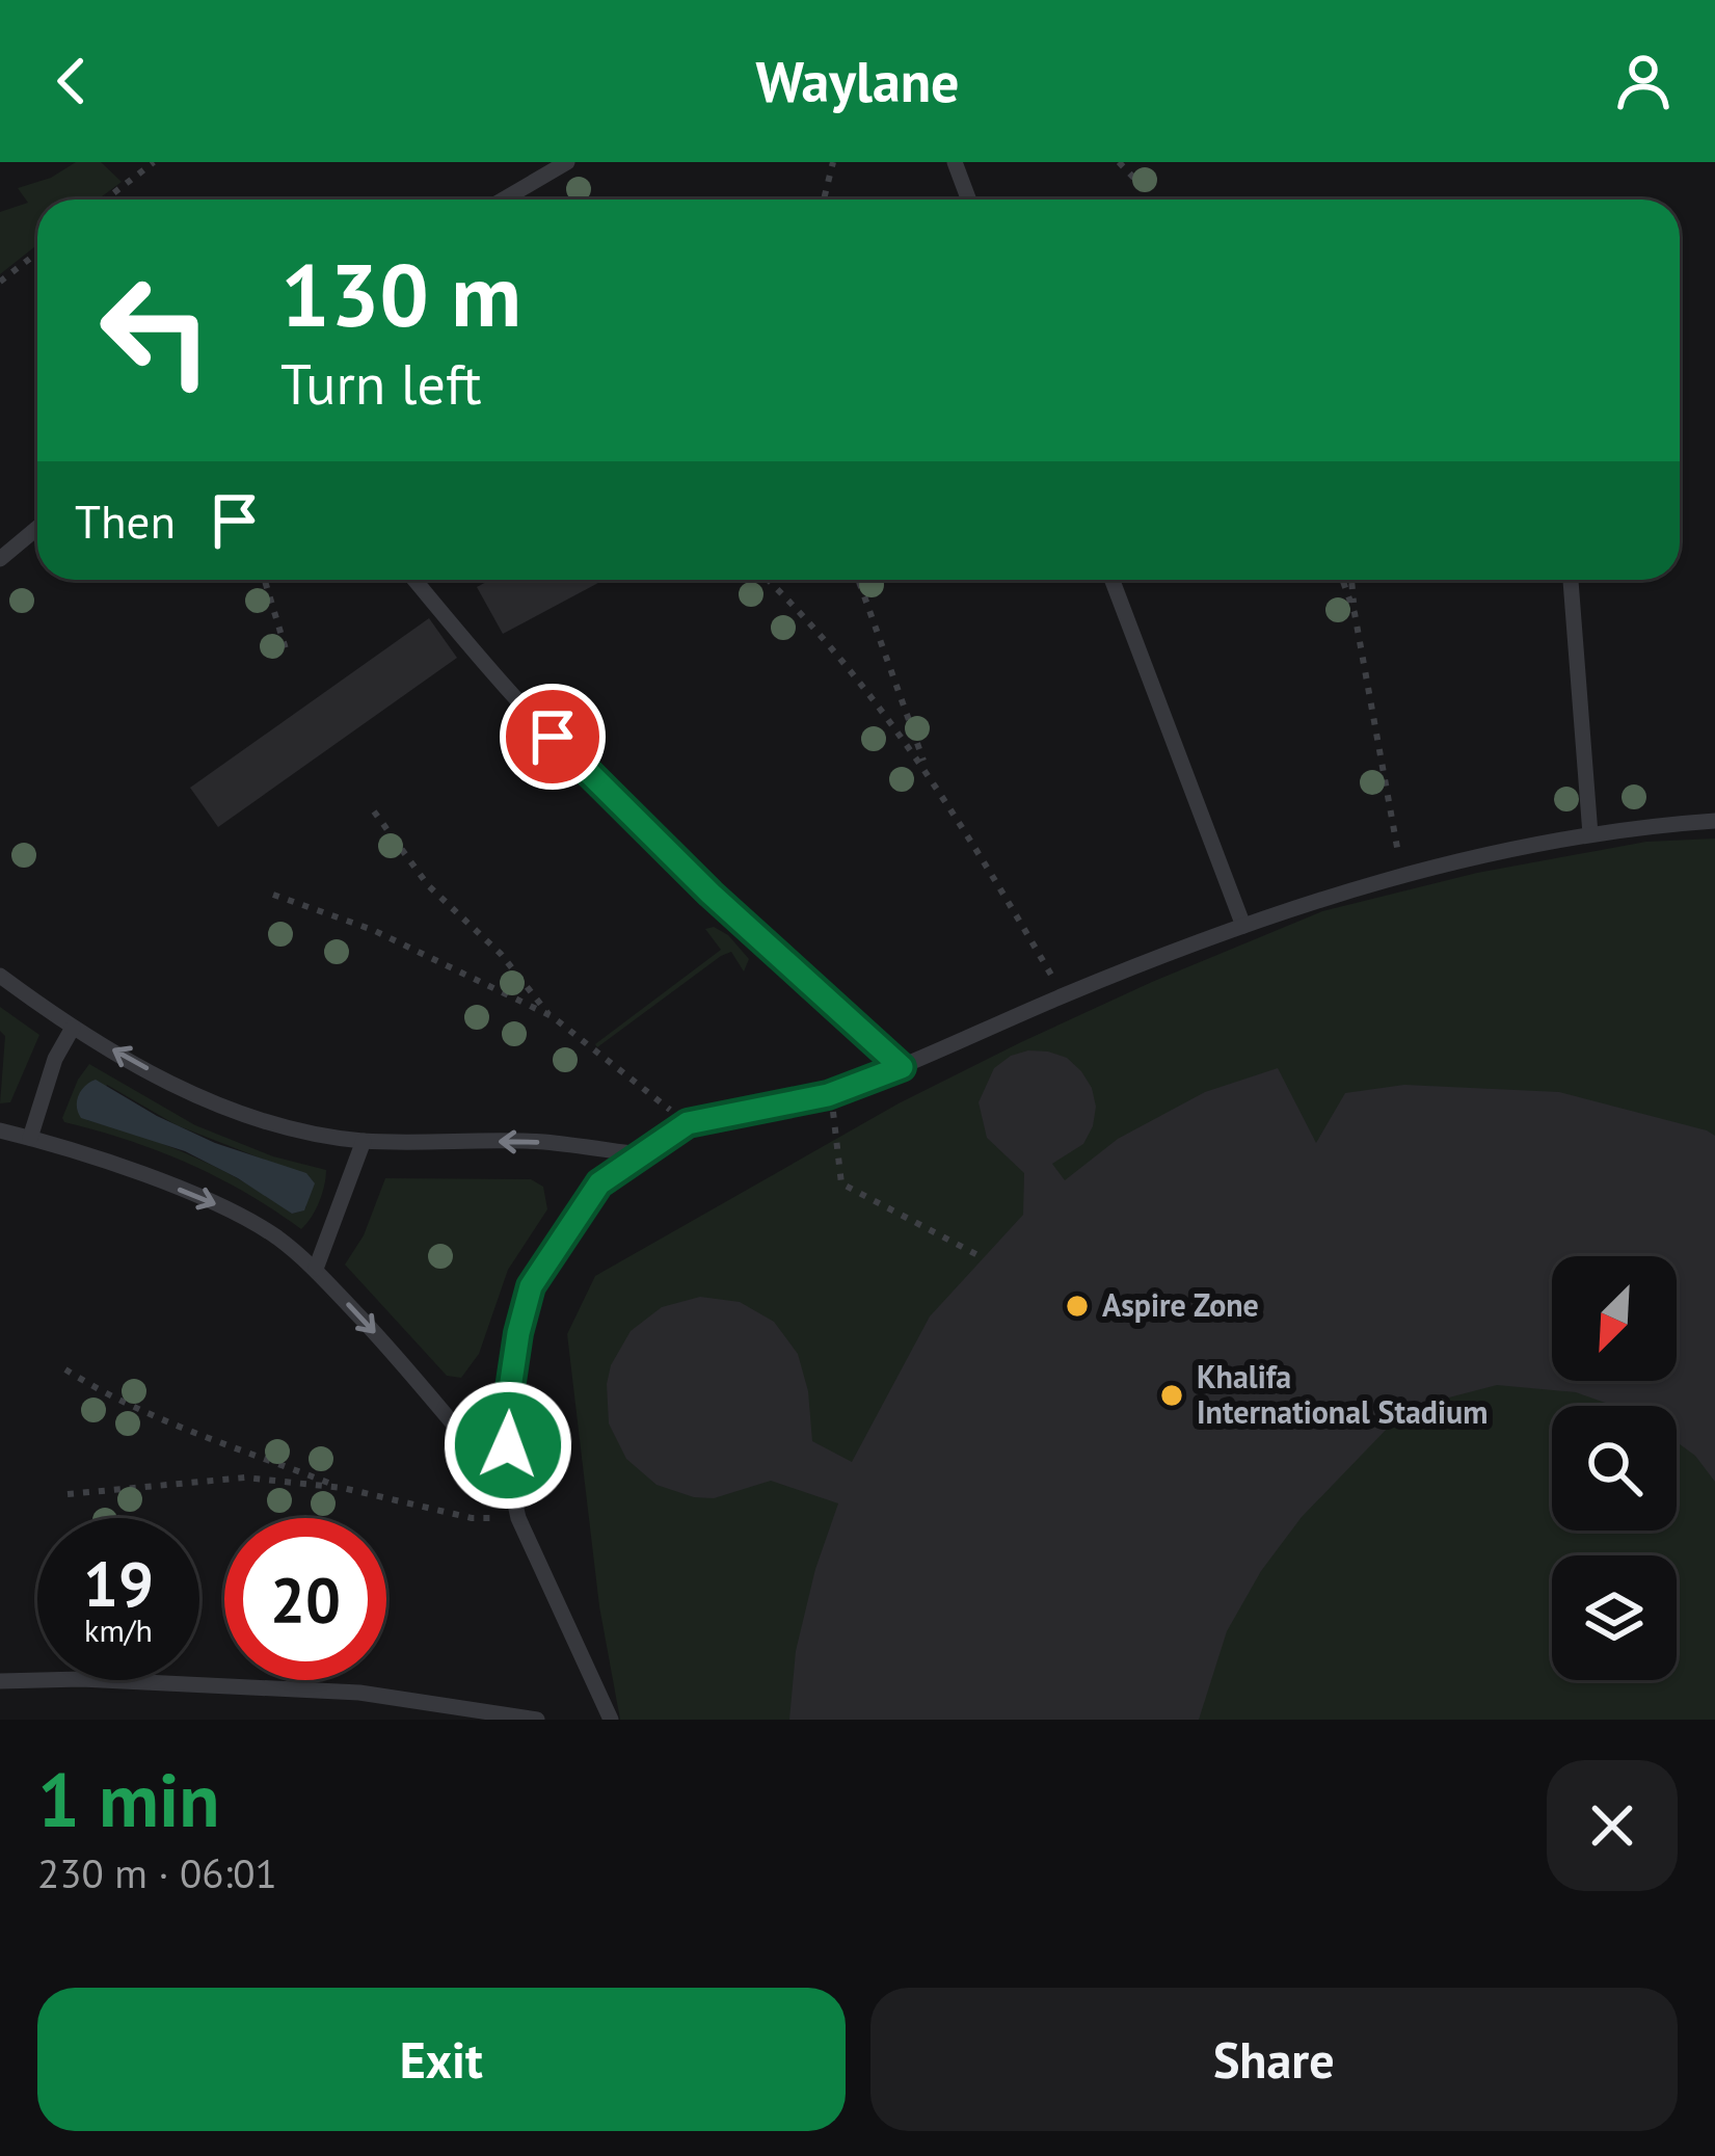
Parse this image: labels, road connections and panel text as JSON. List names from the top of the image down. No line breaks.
{"places":["Aspire Zone","Khalifa International Stadium"],"north":"bottom left","page":{"header":"Waylane","turn":["130 m","Turn left"],"then":"Then","speed":"19 km/h","limit":"20","heading":["1 min","230 m · 06:01"],"buttons":["Exit","Share"]}}
